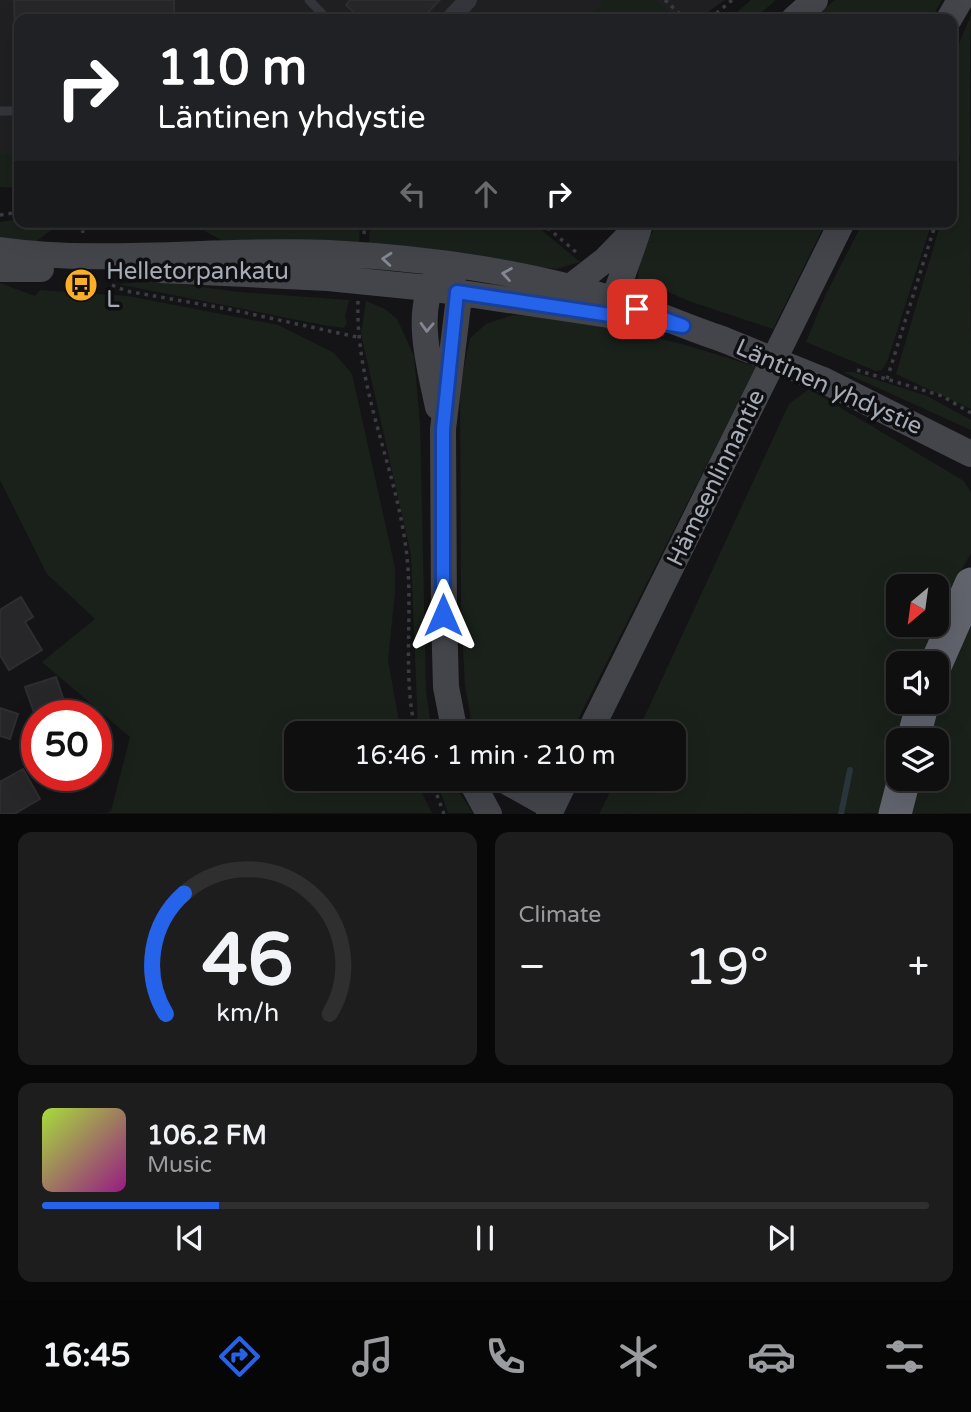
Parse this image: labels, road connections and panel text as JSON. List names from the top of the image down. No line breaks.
{"streets":{"main road":["Läntinen yhdystie","Hämeenlinnantie"]},"places":{"bus stop":["Helletorpankatu L"]},"north":"bottom left","page":{"turn":["110 m","Läntinen yhdystie"],"limit":"50","trip":"16:46 · 1 min · 210 m","tile":"Climate","heat":["−","19°","+"],"song":["106.2 FM","Music"],"tabs":"16:45","gauge":["46","km/h"]}}
